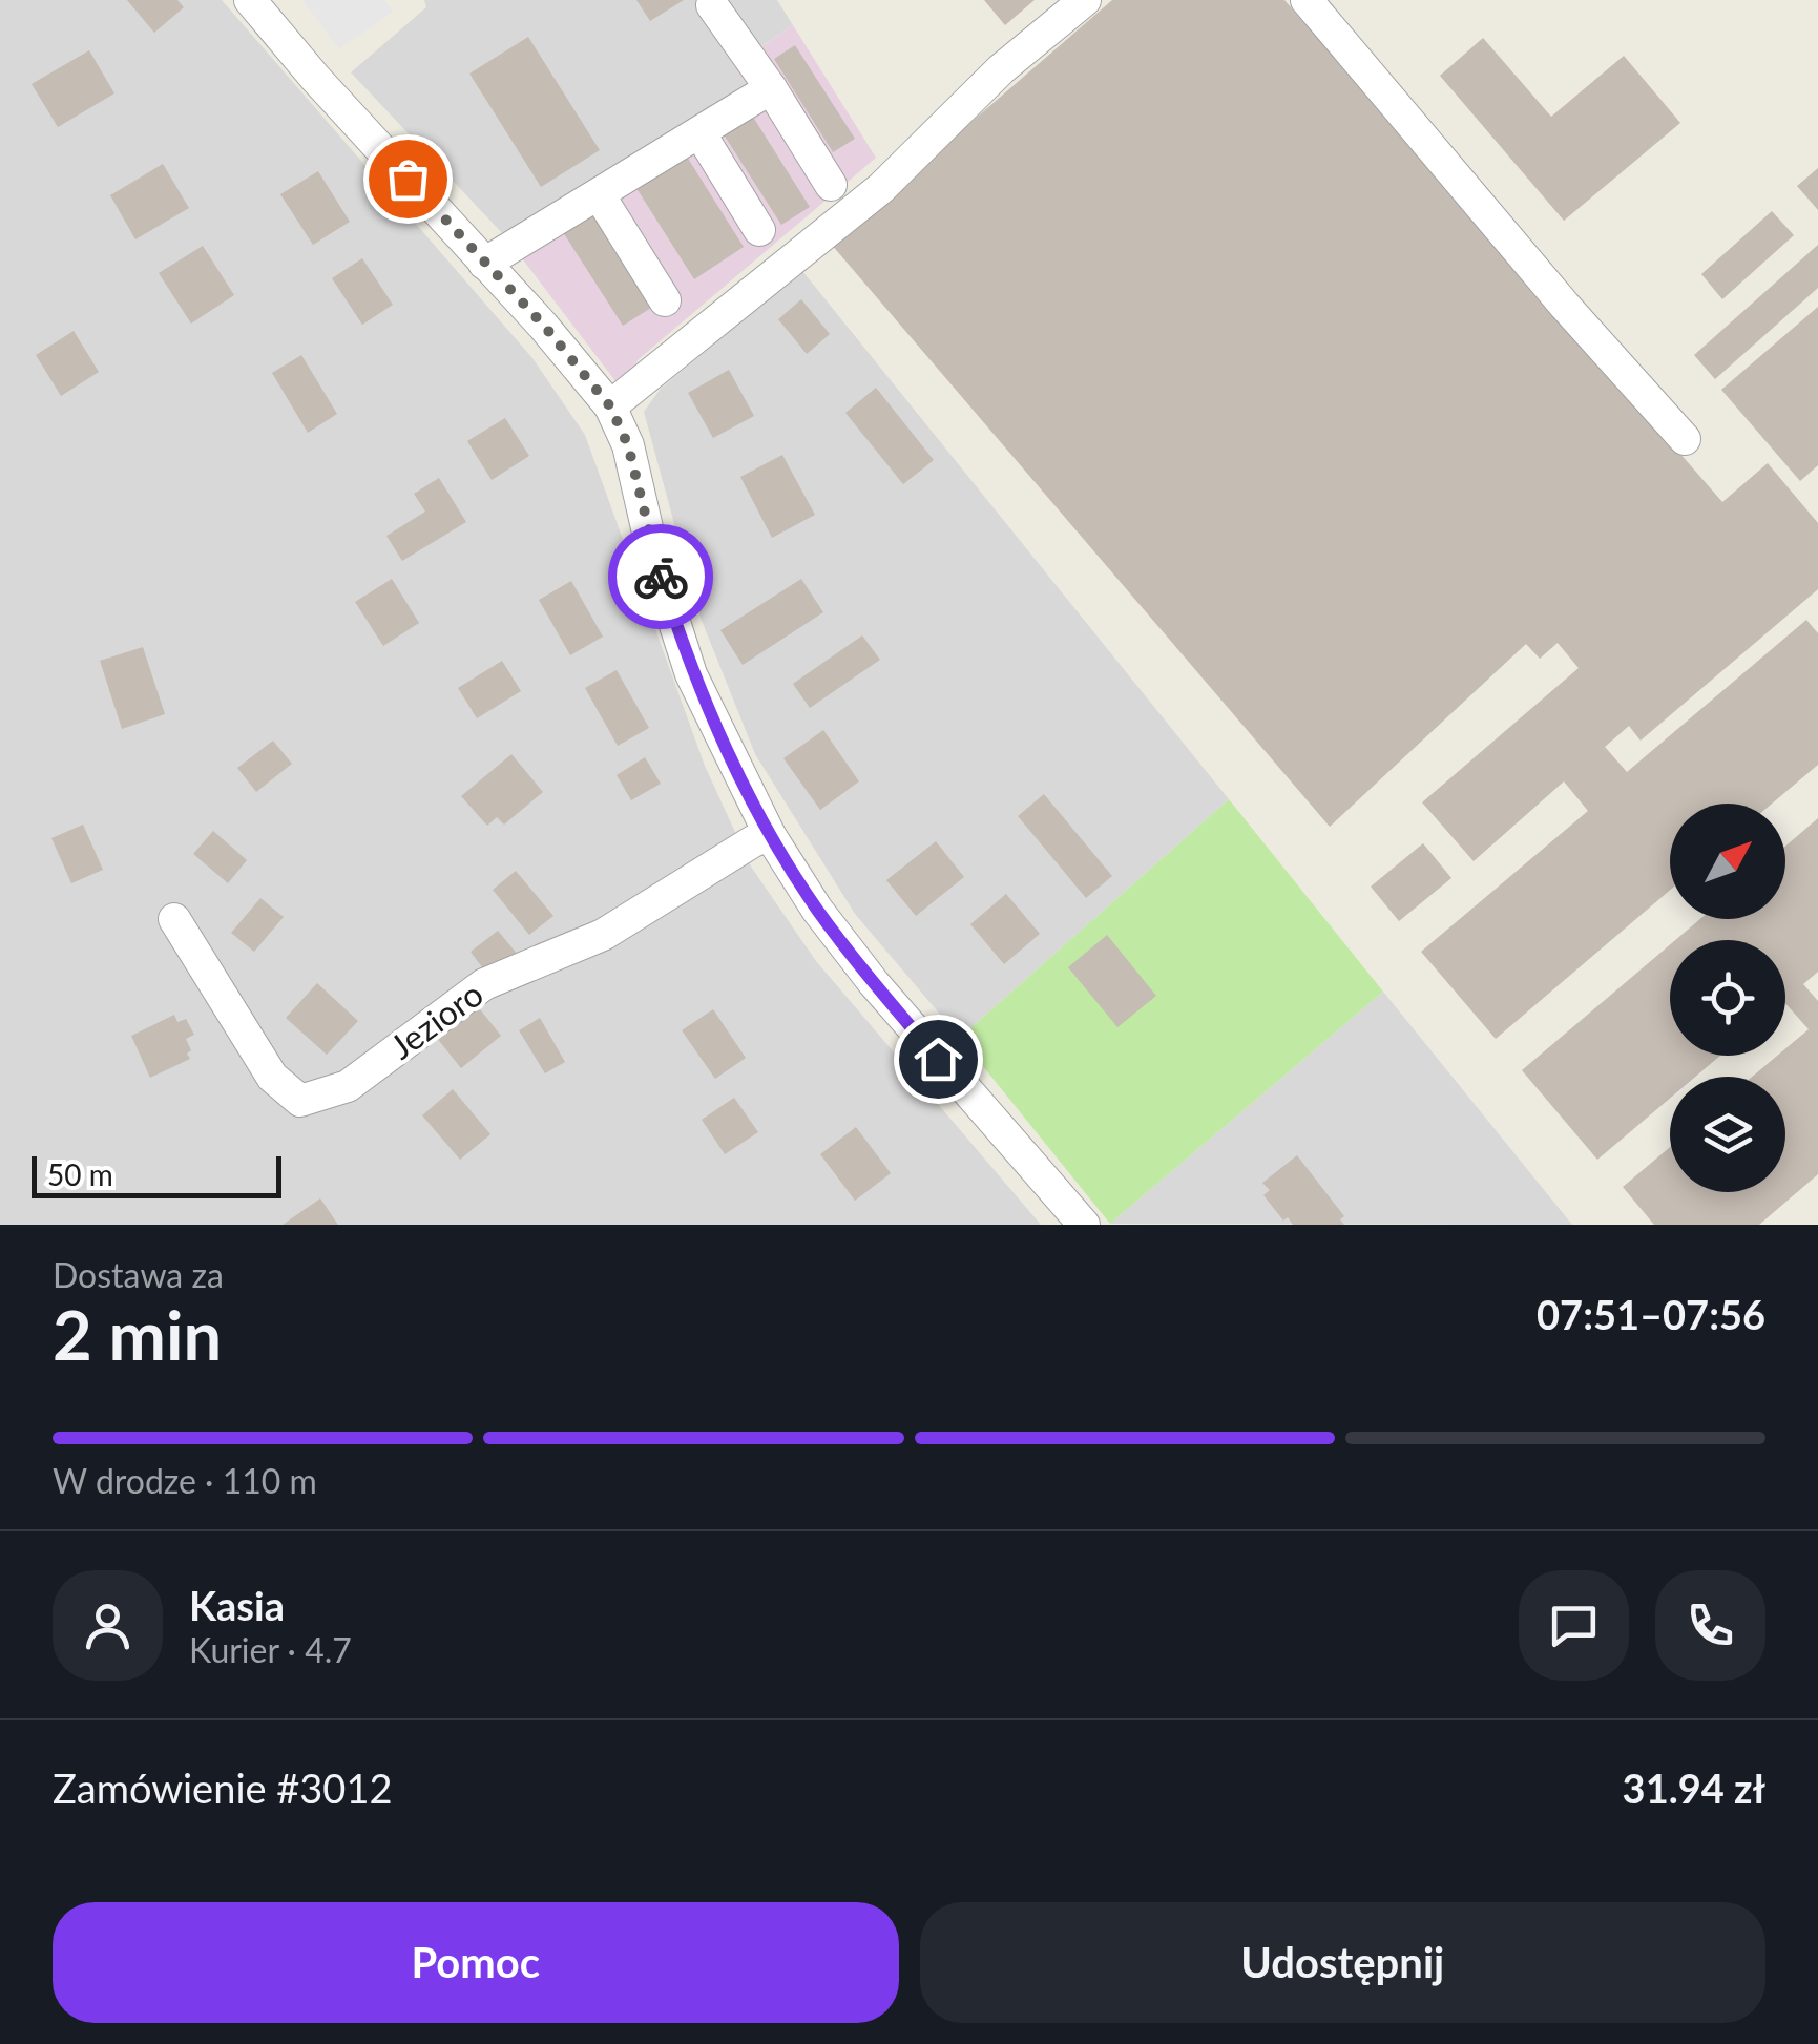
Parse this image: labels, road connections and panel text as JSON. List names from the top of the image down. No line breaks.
{"streets":{"street":["Jezioro"]},"scale_bar":"50 m","north":"top right","page":{"scale":"50 m","heading":["2 min","Dostawa za","07:51–07:56"],"panel":["Kasia","Kurier · 4.7","Zamówienie #3012","31.94 zł"],"bar":"W drodze · 110 m","buttons":["Pomoc","Udostępnij"]}}
